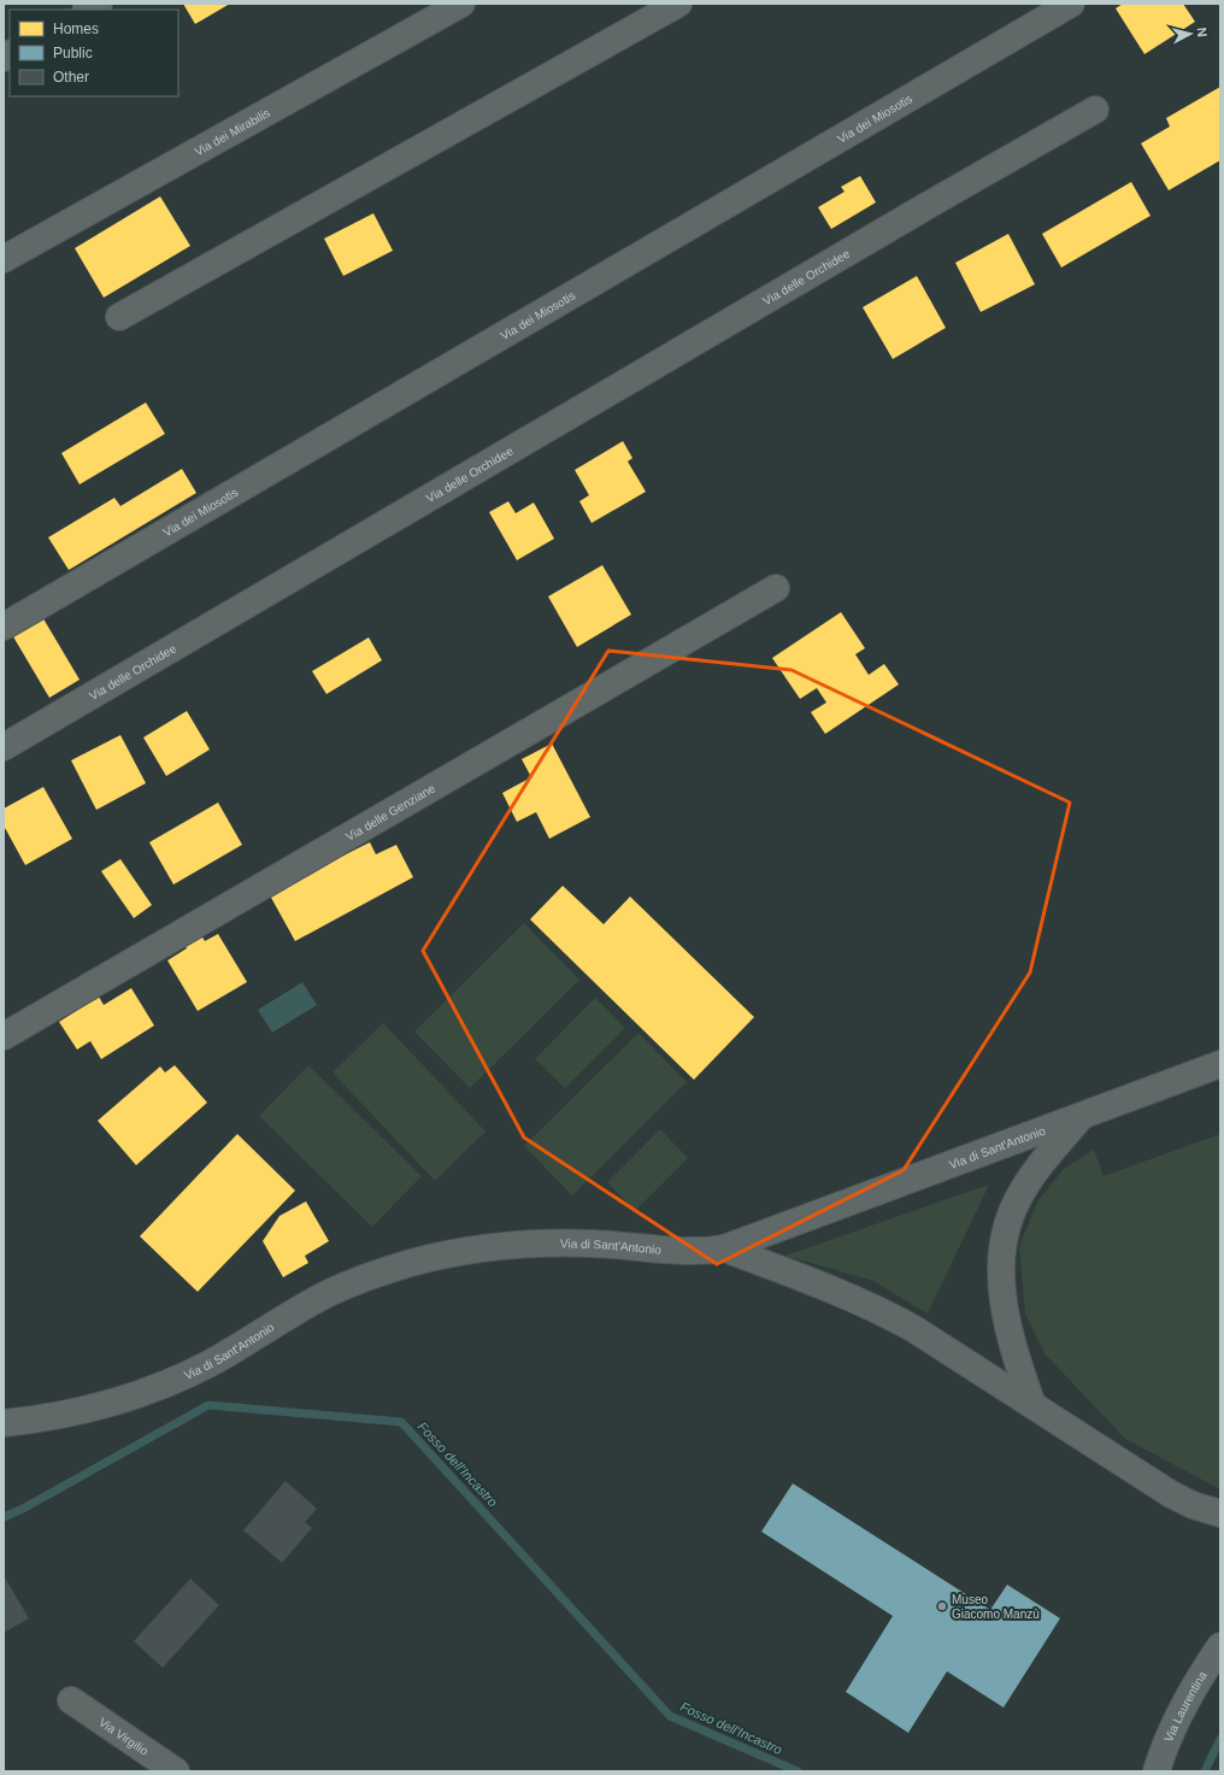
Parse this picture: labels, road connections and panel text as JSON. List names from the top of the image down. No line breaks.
{"streets":{"main road":["Via Laurentina"],"street":["Via dei Miosotis","Via dei Mirabilis","Via delle Orchidee","Via delle Genziane","Via di Sant'Antonio","Via Virgilio"]},"water":["Fosso dell'Incastro"],"places":["Museo Giacomo Manzù"],"legend":["Homes","Public","Other"],"north":"right"}
